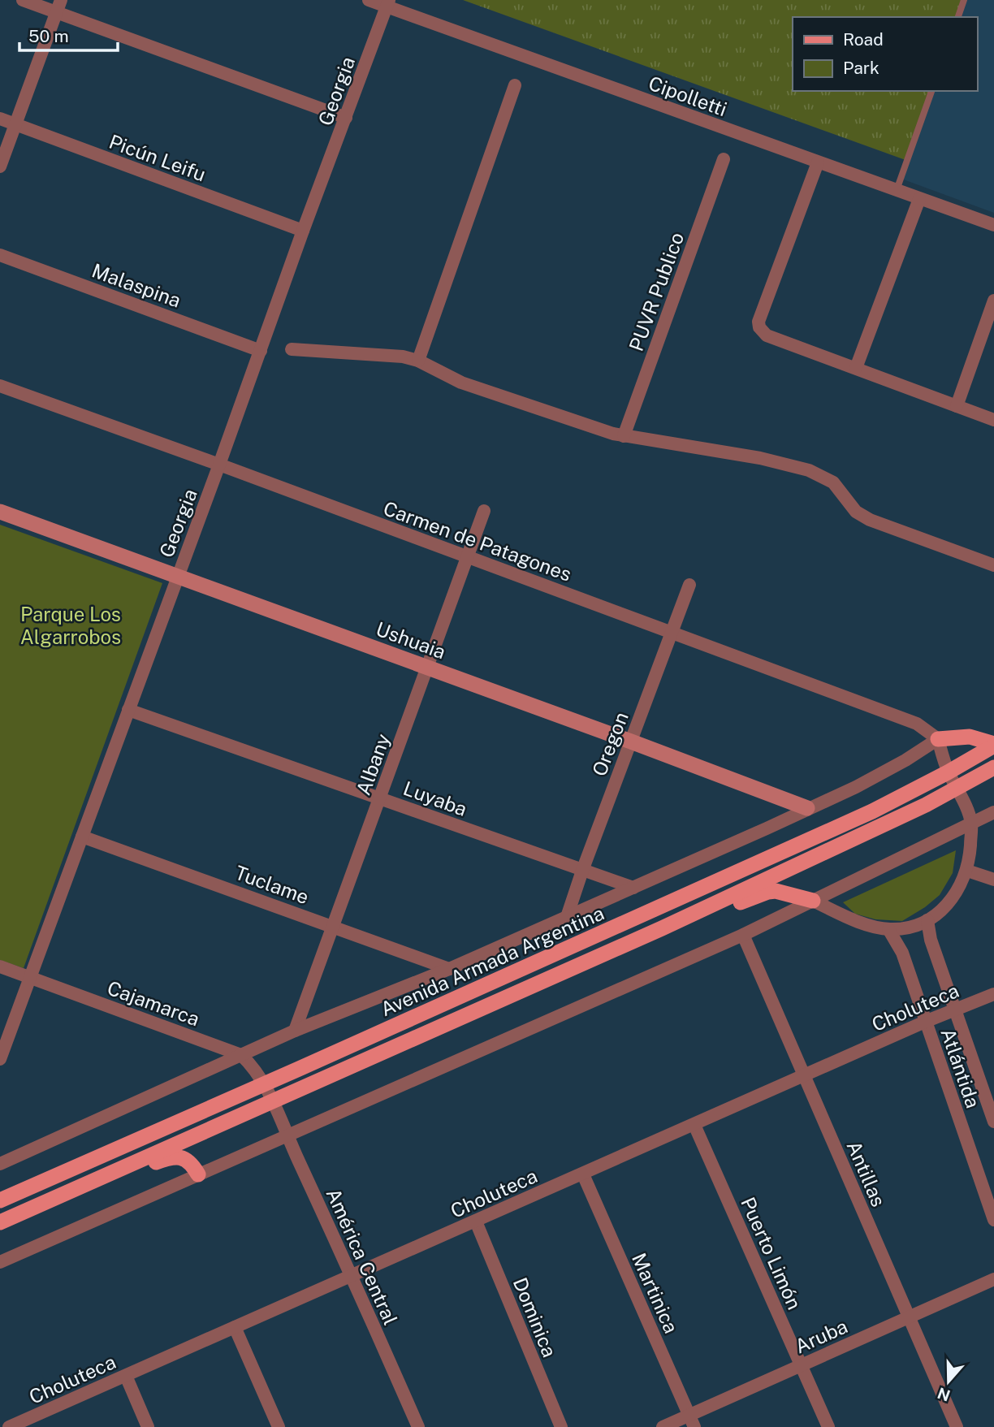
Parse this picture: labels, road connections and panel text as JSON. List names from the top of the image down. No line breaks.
{"streets":{"main road":["Ushuaia","Avenida Armada Argentina"],"street":["Georgia","Cipolletti","Picún Leifu","Malaspina","PUVR Publico","Carmen de Patagones","Oregon","Albany","Luyaba","Tuclame","Cajamarca","Choluteca","Atlántida","Antillas","Puerto Limón","América Central","Martinica","Dominica","Aruba"]},"crossings":[["Georgia","Cipolletti"],["Georgia","Picún Leifu"],["Georgia","Malaspina"],["Georgia","Carmen de Patagones"],["Georgia","Ushuaia"],["Georgia","Luyaba"],["Georgia","Tuclame"],["Georgia","Cajamarca"],["Carmen de Patagones","Oregon"],["Carmen de Patagones","Albany"],["Carmen de Patagones","Avenida Armada Argentina"],["Ushuaia","Oregon"],["Ushuaia","Albany"],["Ushuaia","Avenida Armada Argentina"],["Oregon","Luyaba"],["Oregon","Avenida Armada Argentina"],["Albany","Luyaba"],["Albany","Tuclame"],["Albany","Avenida Armada Argentina"],["Luyaba","Avenida Armada Argentina"],["Tuclame","Avenida Armada Argentina"],["Avenida Armada Argentina","Cajamarca"],["Avenida Armada Argentina","América Central"],["Choluteca","Atlántida"],["Choluteca","Antillas"],["Choluteca","Puerto Limón"],["Choluteca","América Central"],["Choluteca","Martinica"],["Choluteca","Dominica"],["Antillas","Aruba"],["Puerto Limón","Aruba"],["Martinica","Aruba"]],"parks":["Parque Los Algarrobos"],"legend":["Road","Park"],"scale_bar":"50 m","north":"bottom"}
